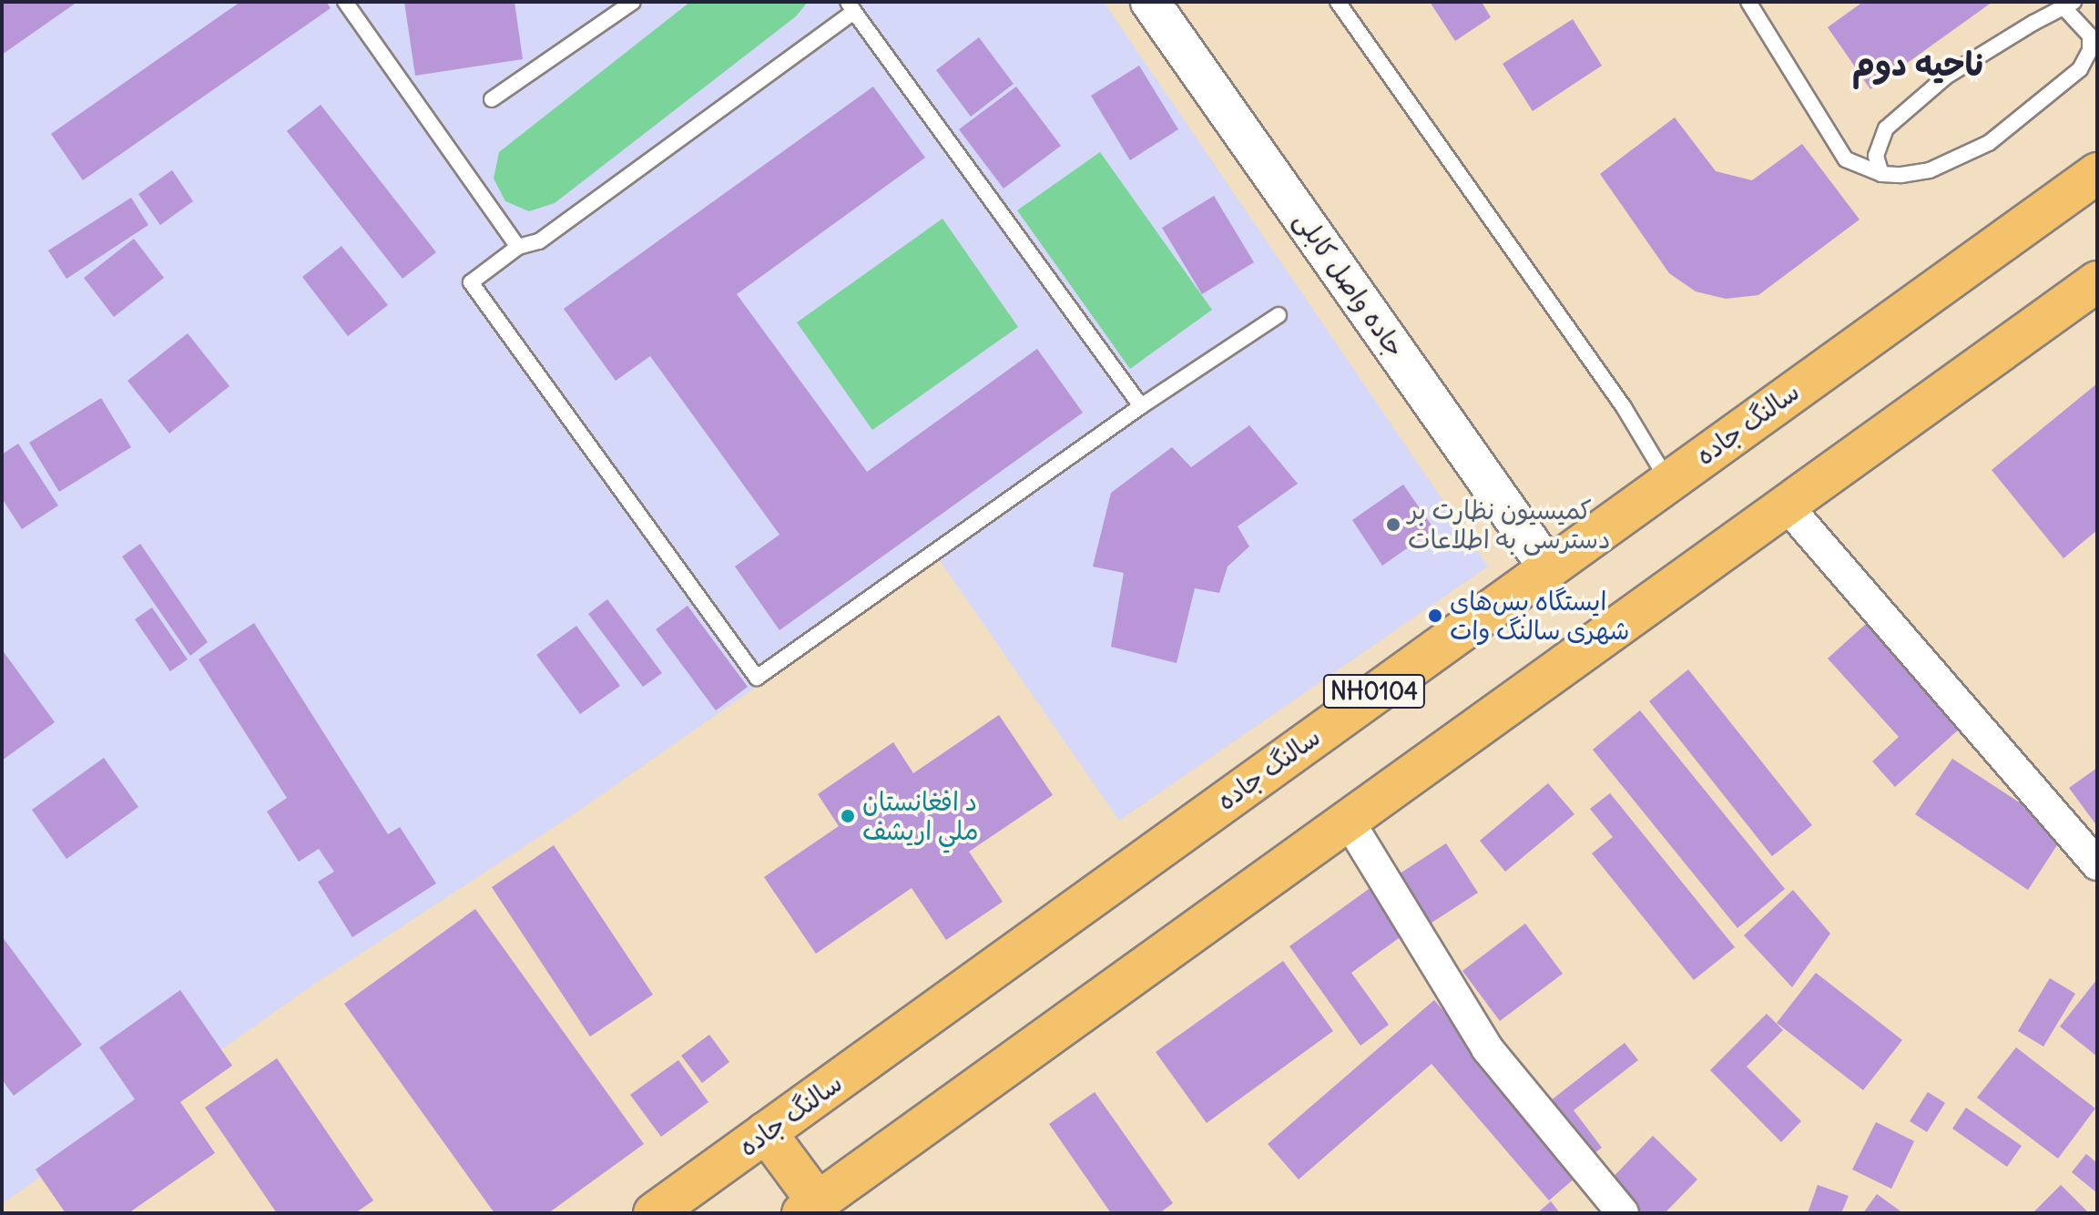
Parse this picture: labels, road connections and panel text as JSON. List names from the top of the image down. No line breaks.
{"streets":{"highway":["سالنگ جاده","NH0104"],"street":["جاده واصل کابلی"]},"crossings":[["جاده واصل کابلی","سالنگ جاده"]],"districts":["ناحیه دوم"],"places":["کمیسیون نظارت بر دسترسی به اطلاعات","ایستگاه بس‌های شهری سالنگ وات","د افغانستان ملي اریشف"]}
